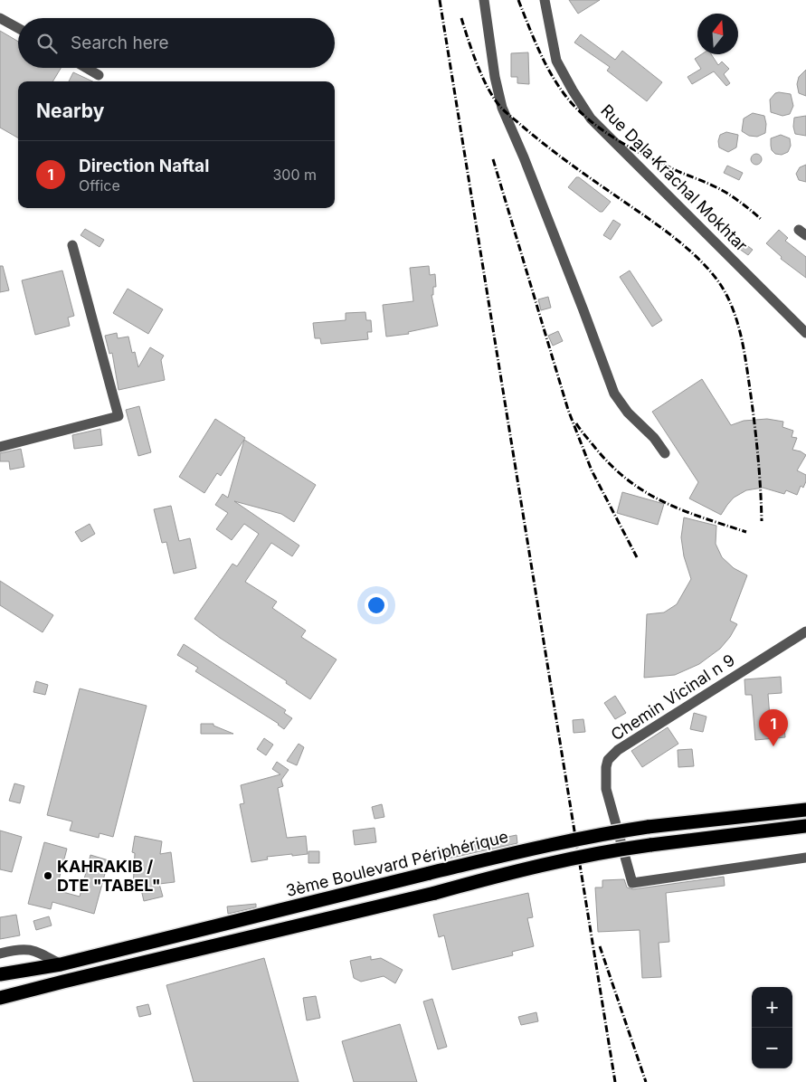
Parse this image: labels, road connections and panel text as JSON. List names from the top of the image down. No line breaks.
{"streets":{"highway":["3ème Boulevard Périphérique"],"street":["Rue Dala Krachal Mokhtar","Chemin Vicinal n 9"]},"places":["KAHRAKIB / DTE \"TABEL\""],"north":"top","page":{"search":"Search here","heading":"Nearby","list":[{"mark":"1","name":"Direction Naftal","note":"Office","value":"300 m"}],"pins":"1","map_buttons":["+","−"]}}
